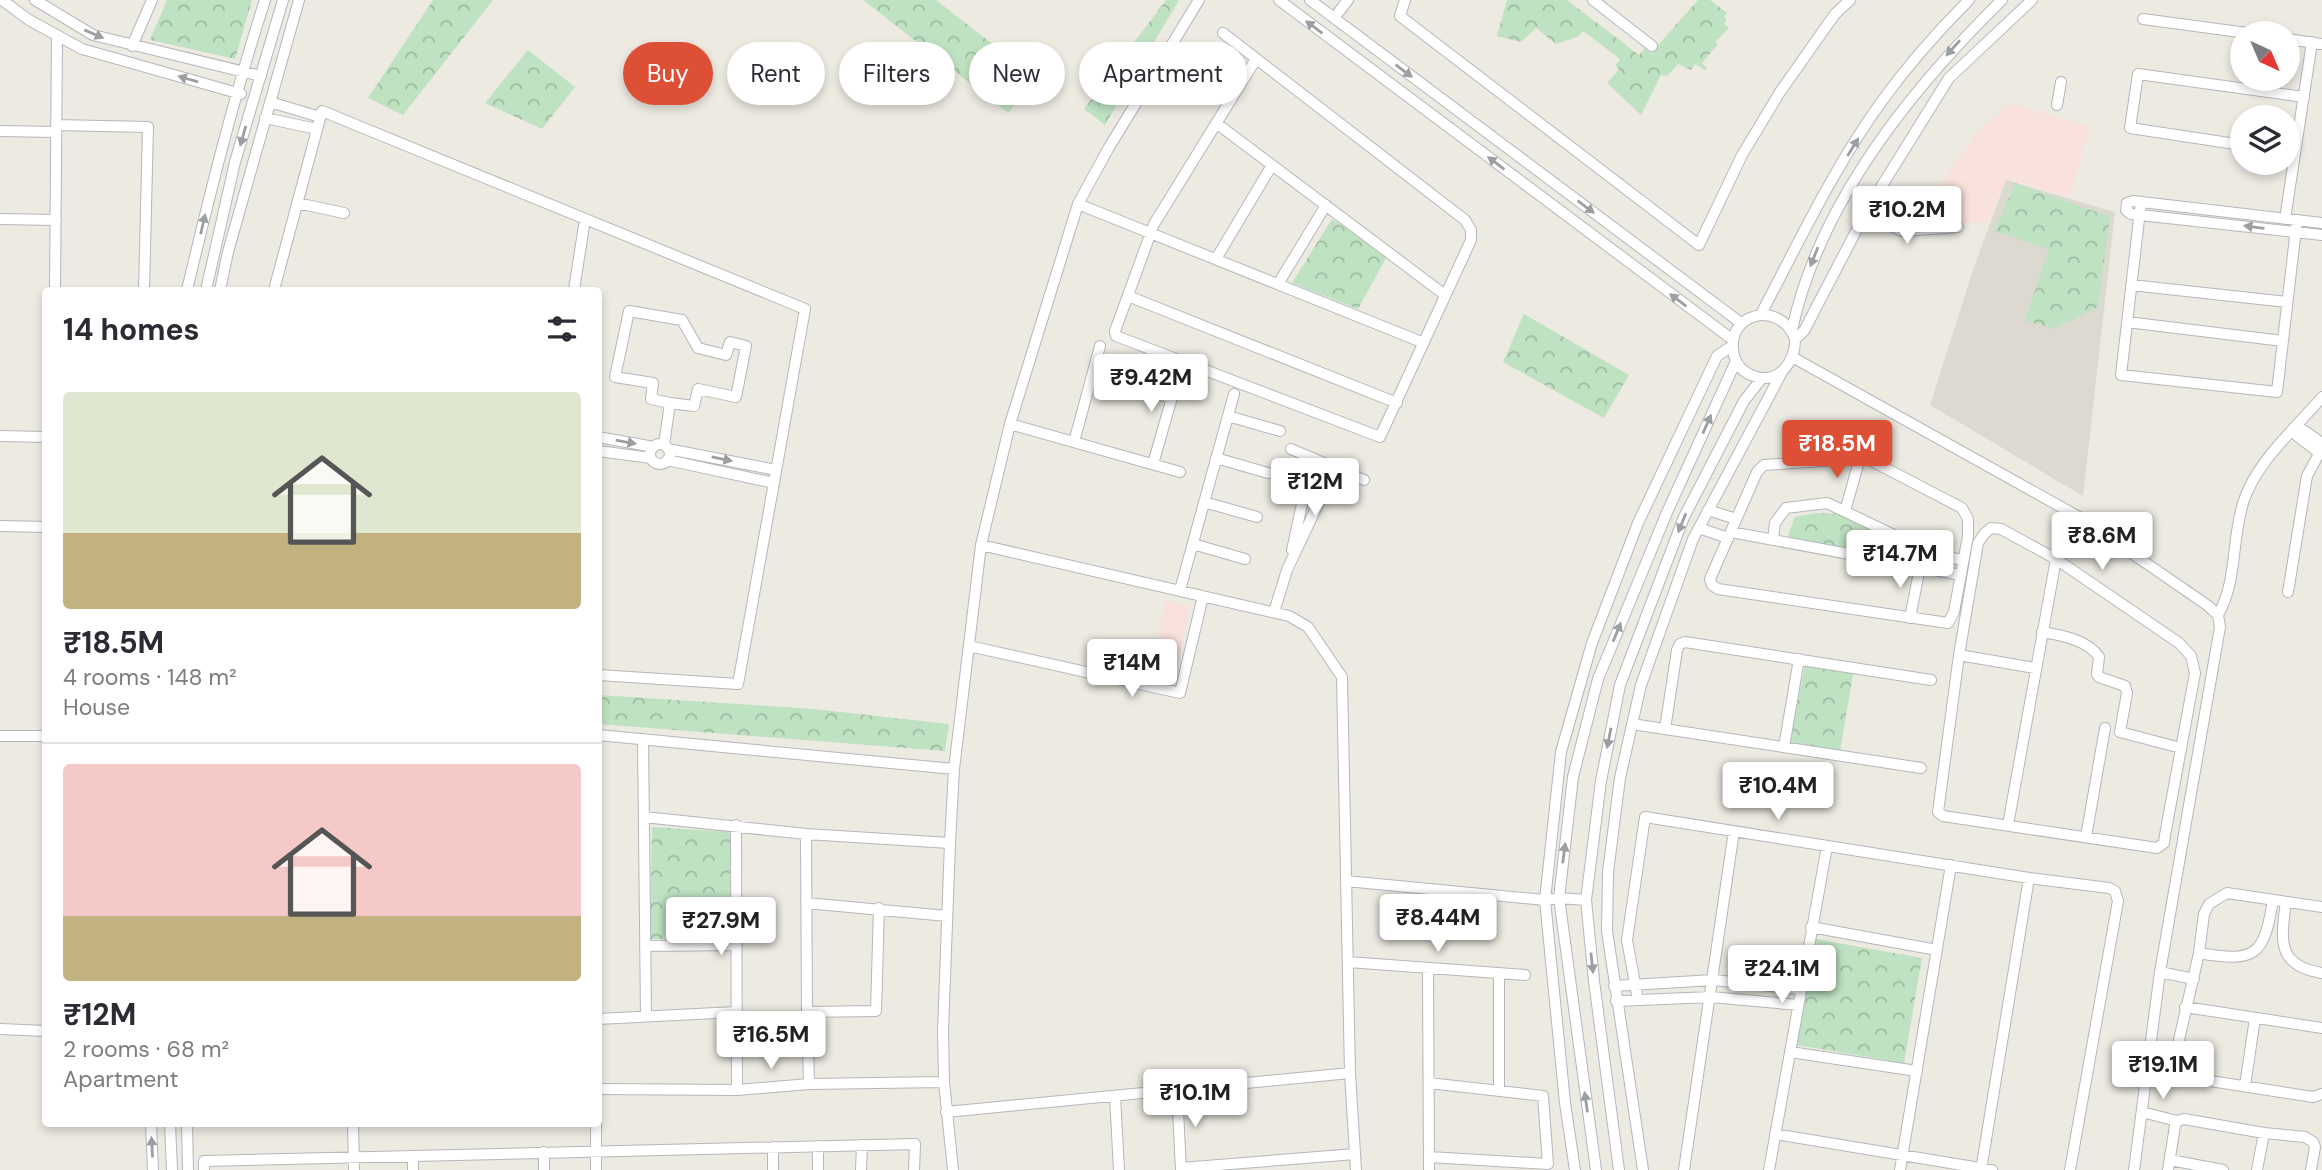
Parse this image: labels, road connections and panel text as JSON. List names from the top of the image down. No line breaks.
{"north":"bottom right","page":{"chip":["Buy","Rent","Filters","New","Apartment"],"price":["₹10.2M","₹9.42M","₹18.5M","₹12M","₹8.6M","₹14.7M","₹14M","₹10.4M","₹8.44M","₹27.9M","₹24.1M","₹16.5M","₹19.1M","₹10.1M"],"heading":"14 homes","list":[{"name":"₹18.5M","note":"4 rooms · 148 m² · House"},{"name":"₹12M","note":"2 rooms · 68 m² · Apartment"}]}}
